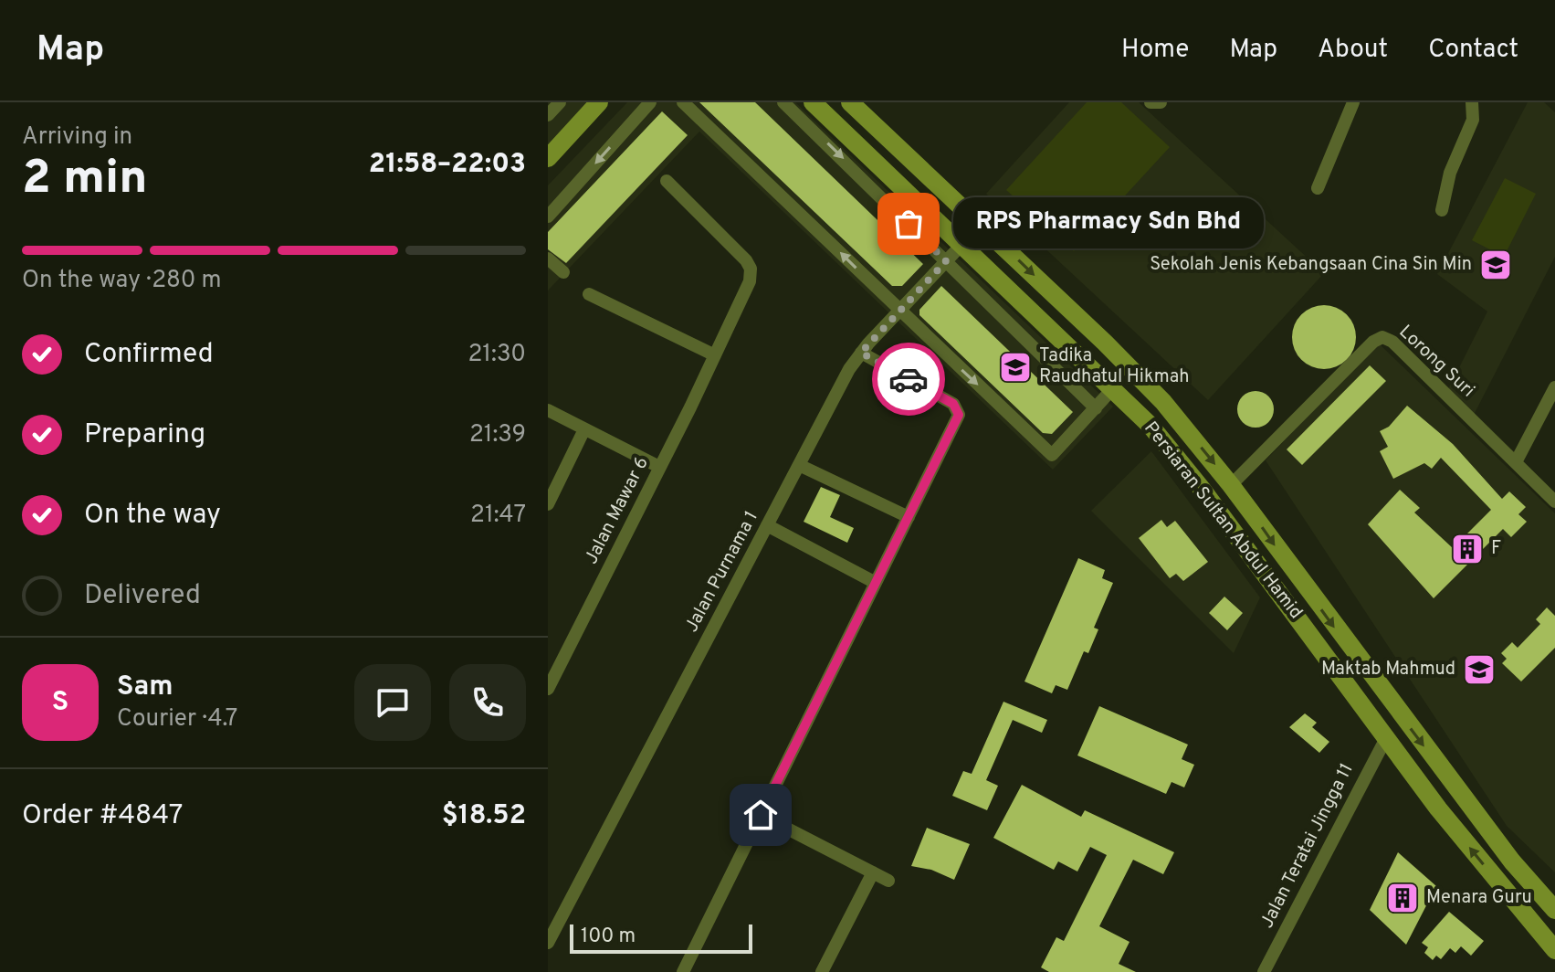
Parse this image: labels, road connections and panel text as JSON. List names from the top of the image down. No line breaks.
{"streets":{"main road":["Persiaran Sultan Abdul Hamid"],"street":["Lorong Suri","Jalan Mawar 6","Jalan Purnama 1","Jalan Teratai Jingga 11"]},"crossings":[["Lorong Suri","Persiaran Sultan Abdul Hamid"],["Persiaran Sultan Abdul Hamid","Jalan Purnama 1"],["Persiaran Sultan Abdul Hamid","Jalan Teratai Jingga 11"]],"places":{"other":["RPS Pharmacy Sdn Bhd"],"school or university":["Sekolah Jenis Kebangsaan Cina Sin Min","Tadika Raudhatul Hikmah","Maktab Mahmud"],"building":["F","Menara Guru"]},"scale_bar":"100 m","page":{"header":"Map","nav":["Home","Map","About","Contact"],"heading":["2 min","Arriving in","21:58–22:03"],"panel":["Sam","Courier · 4.7","Order #4847","$18.52"],"bubble":"RPS Pharmacy Sdn Bhd","bar":"On the way · 280 m","list":[["Confirmed","21:30"],["Preparing","21:39"],["On the way","21:47"],"Delivered"],"round":"S","scale":"100 m"}}
